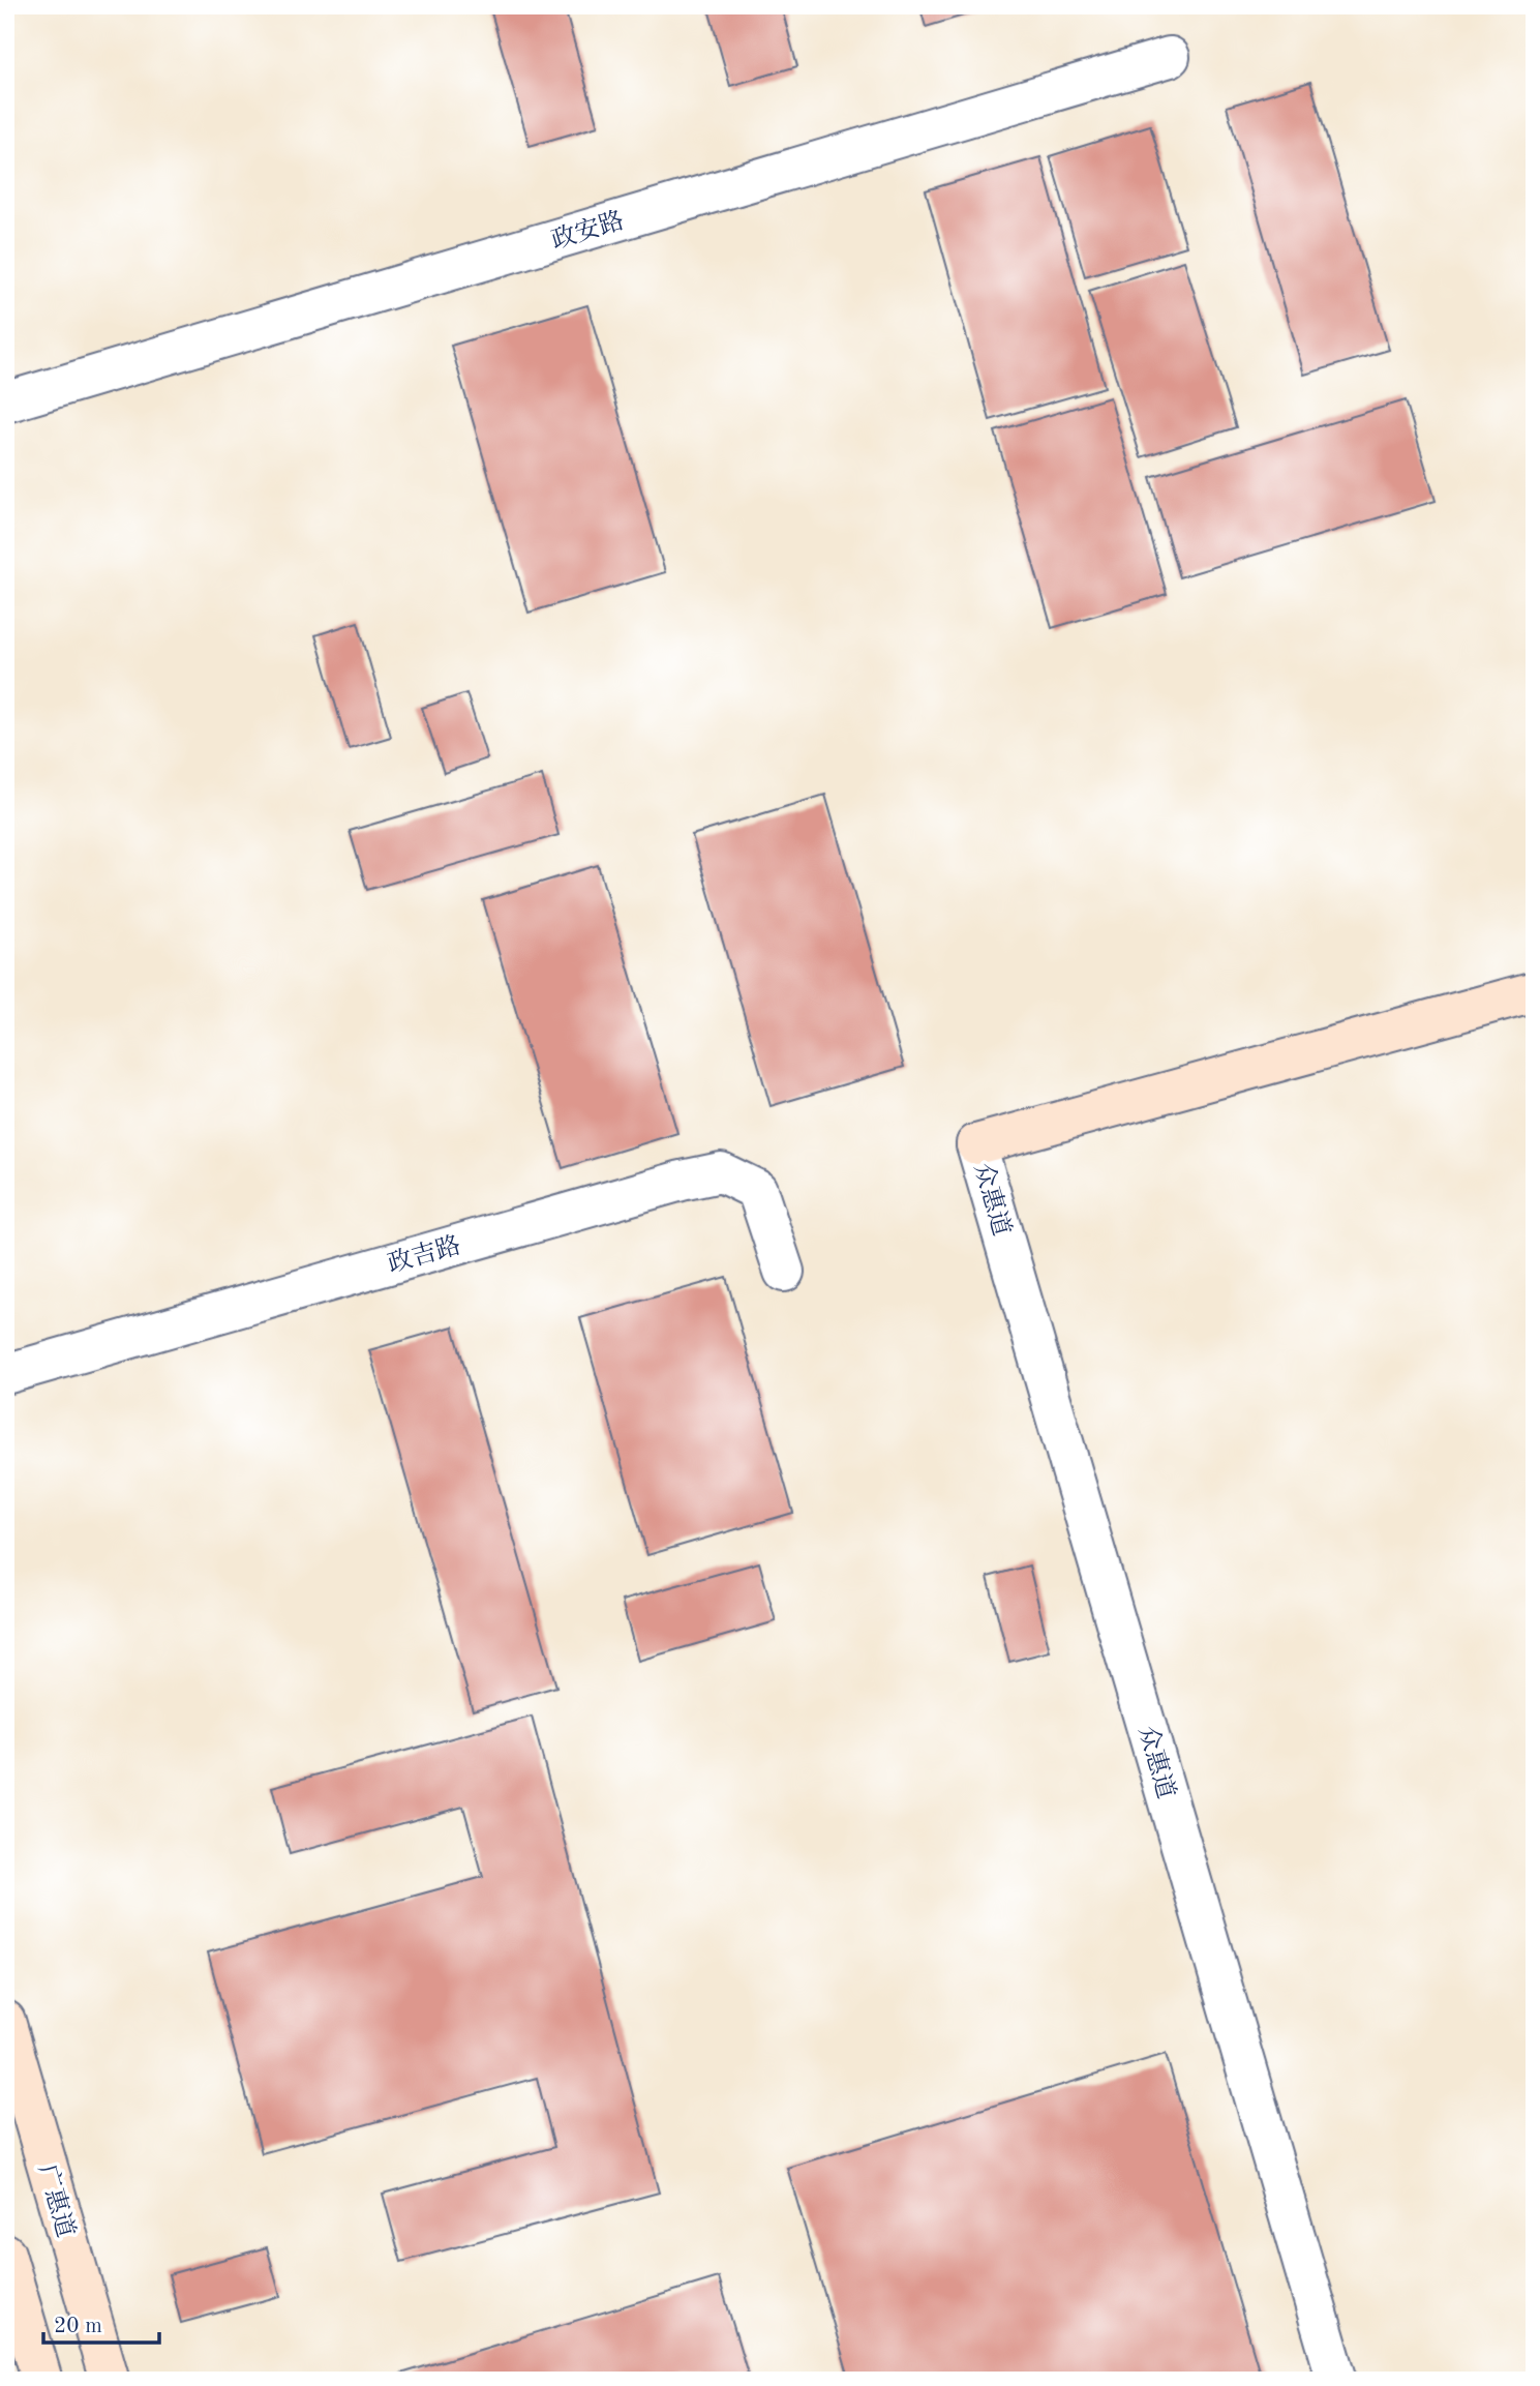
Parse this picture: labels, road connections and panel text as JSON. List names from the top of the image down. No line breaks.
{"streets":{"street":["政安路","众惠道","政吉路","广惠道"]},"scale_bar":"20 m"}
